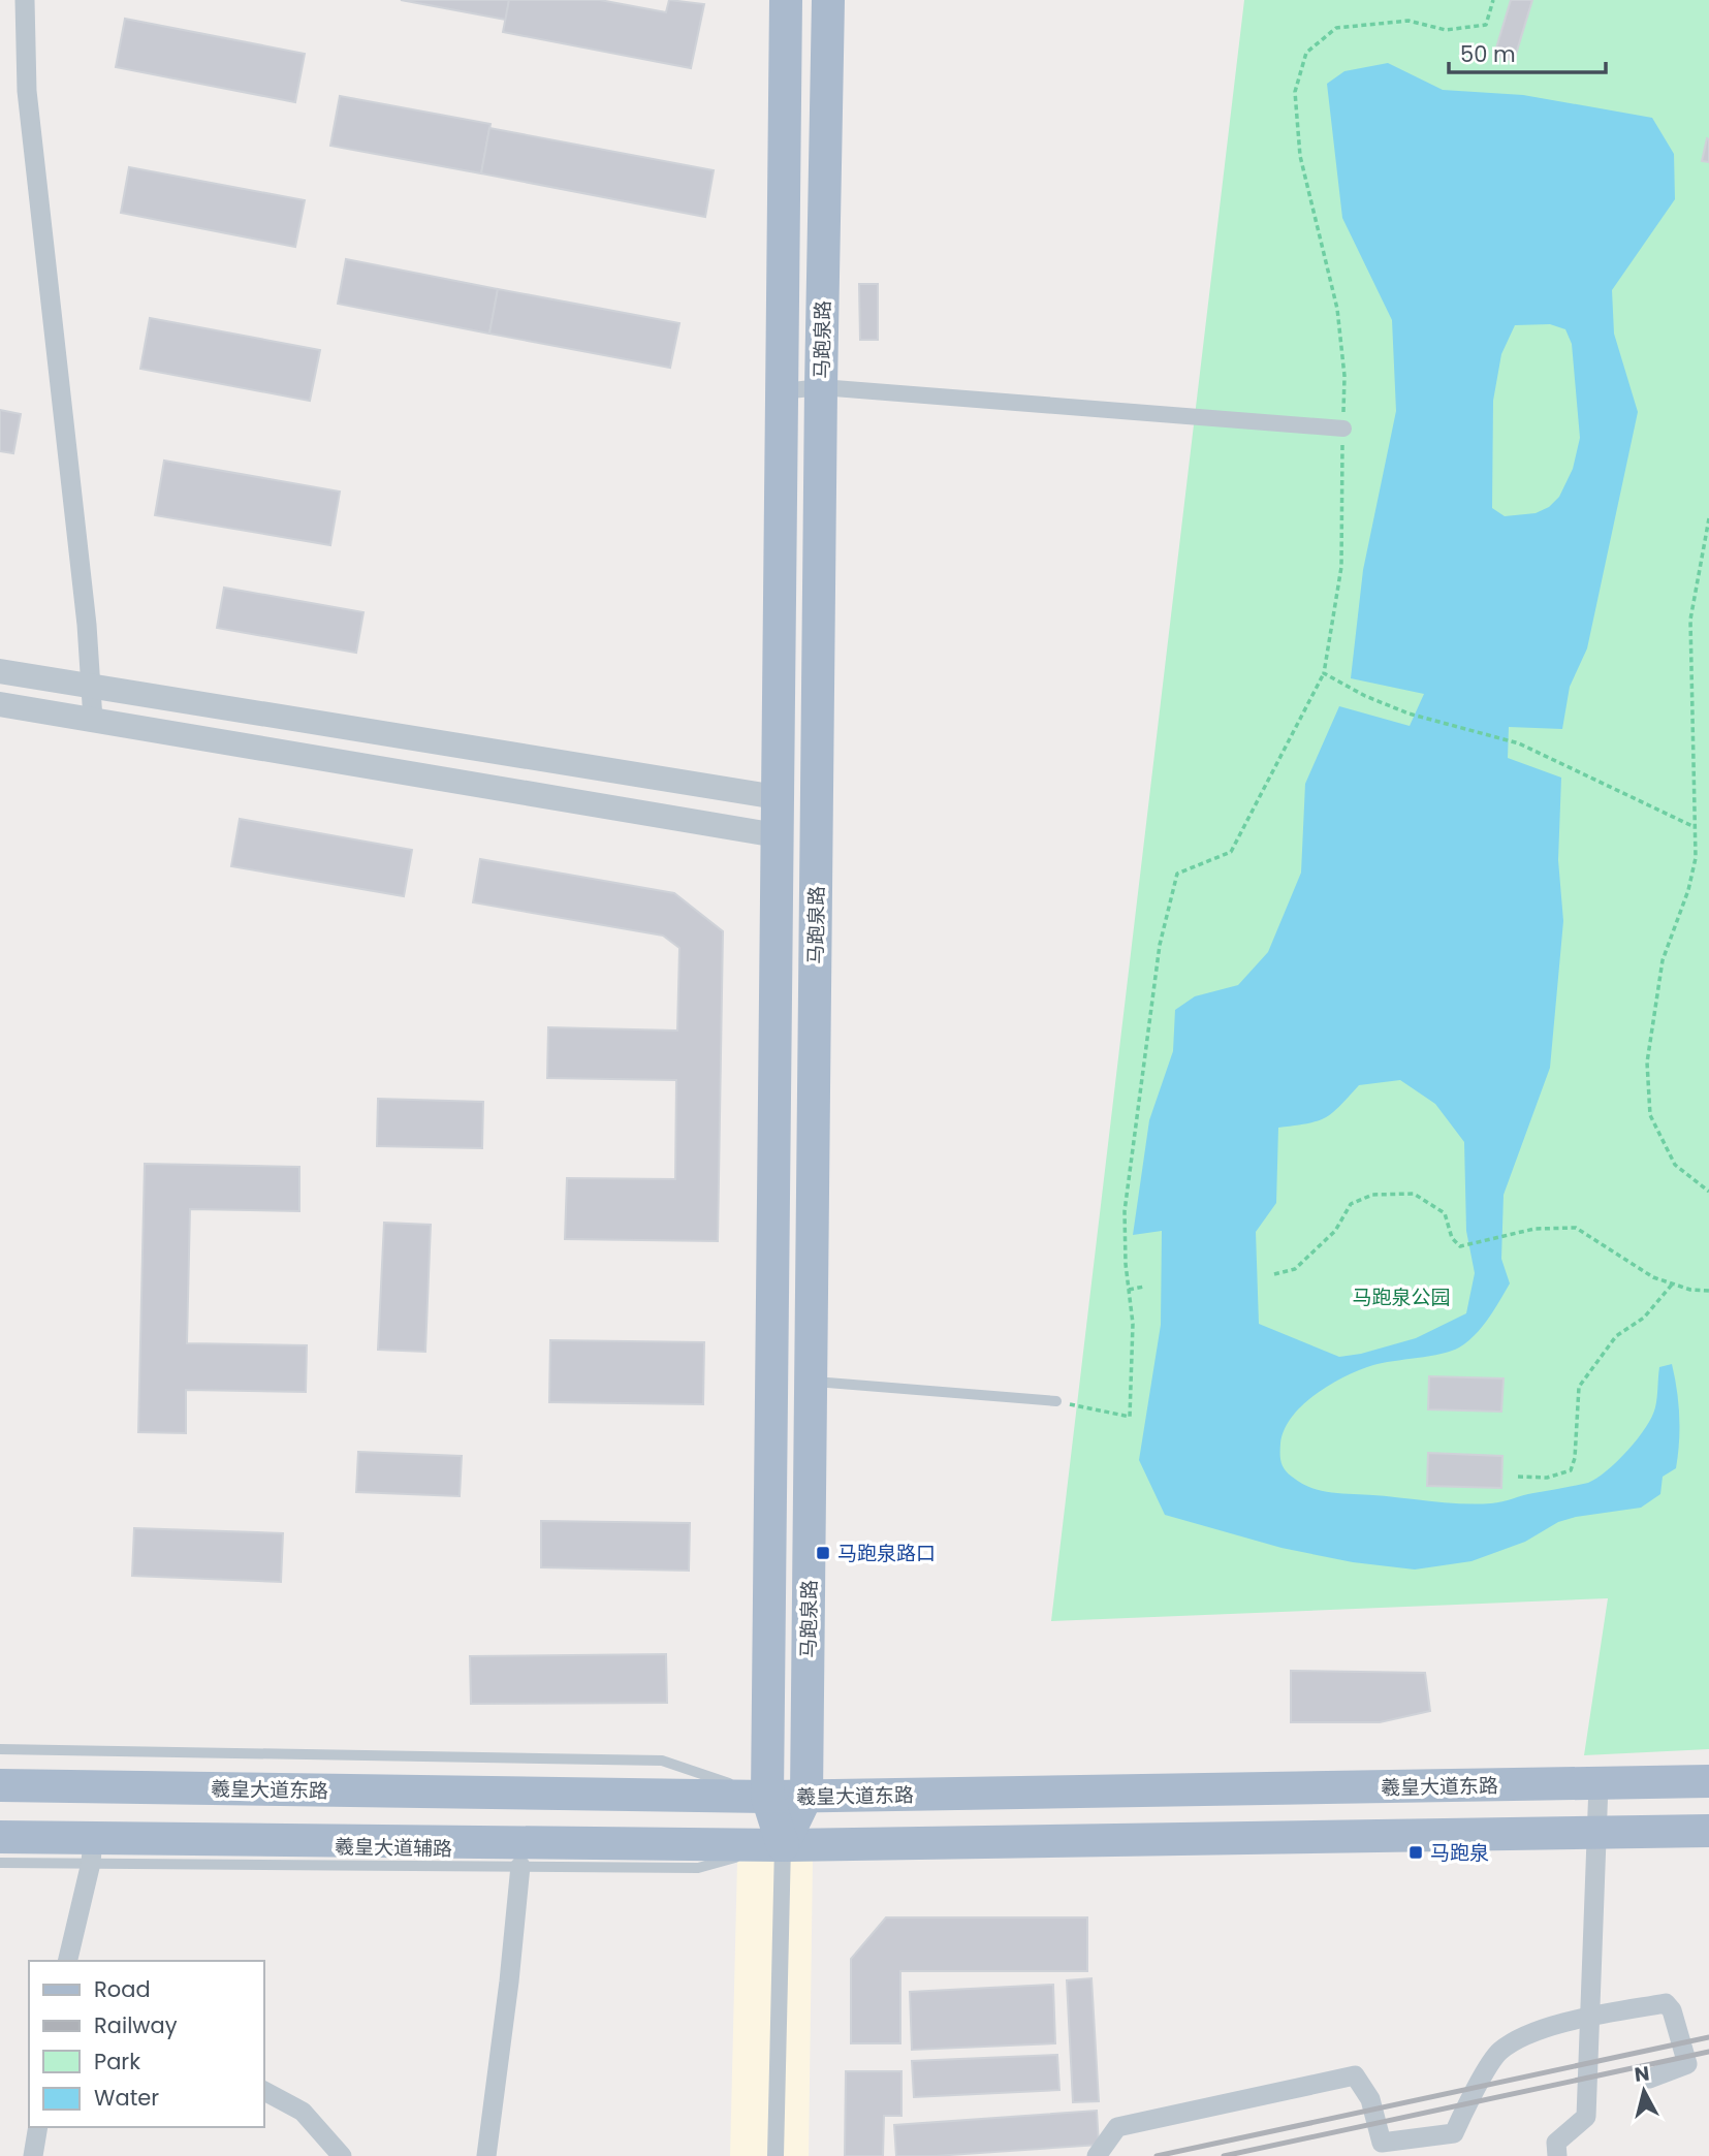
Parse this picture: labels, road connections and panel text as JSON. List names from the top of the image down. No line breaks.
{"streets":{"main road":["马跑泉路","羲皇大道东路"],"lane":["羲皇大道辅路"]},"crossings":[["马跑泉路","羲皇大道东路"],["马跑泉路","羲皇大道辅路"]],"parks":["马跑泉公园"],"places":{"transit":["马跑泉路口","马跑泉"]},"legend":["Road","Railway","Park","Water"],"scale_bar":"50 m","north":"top"}
